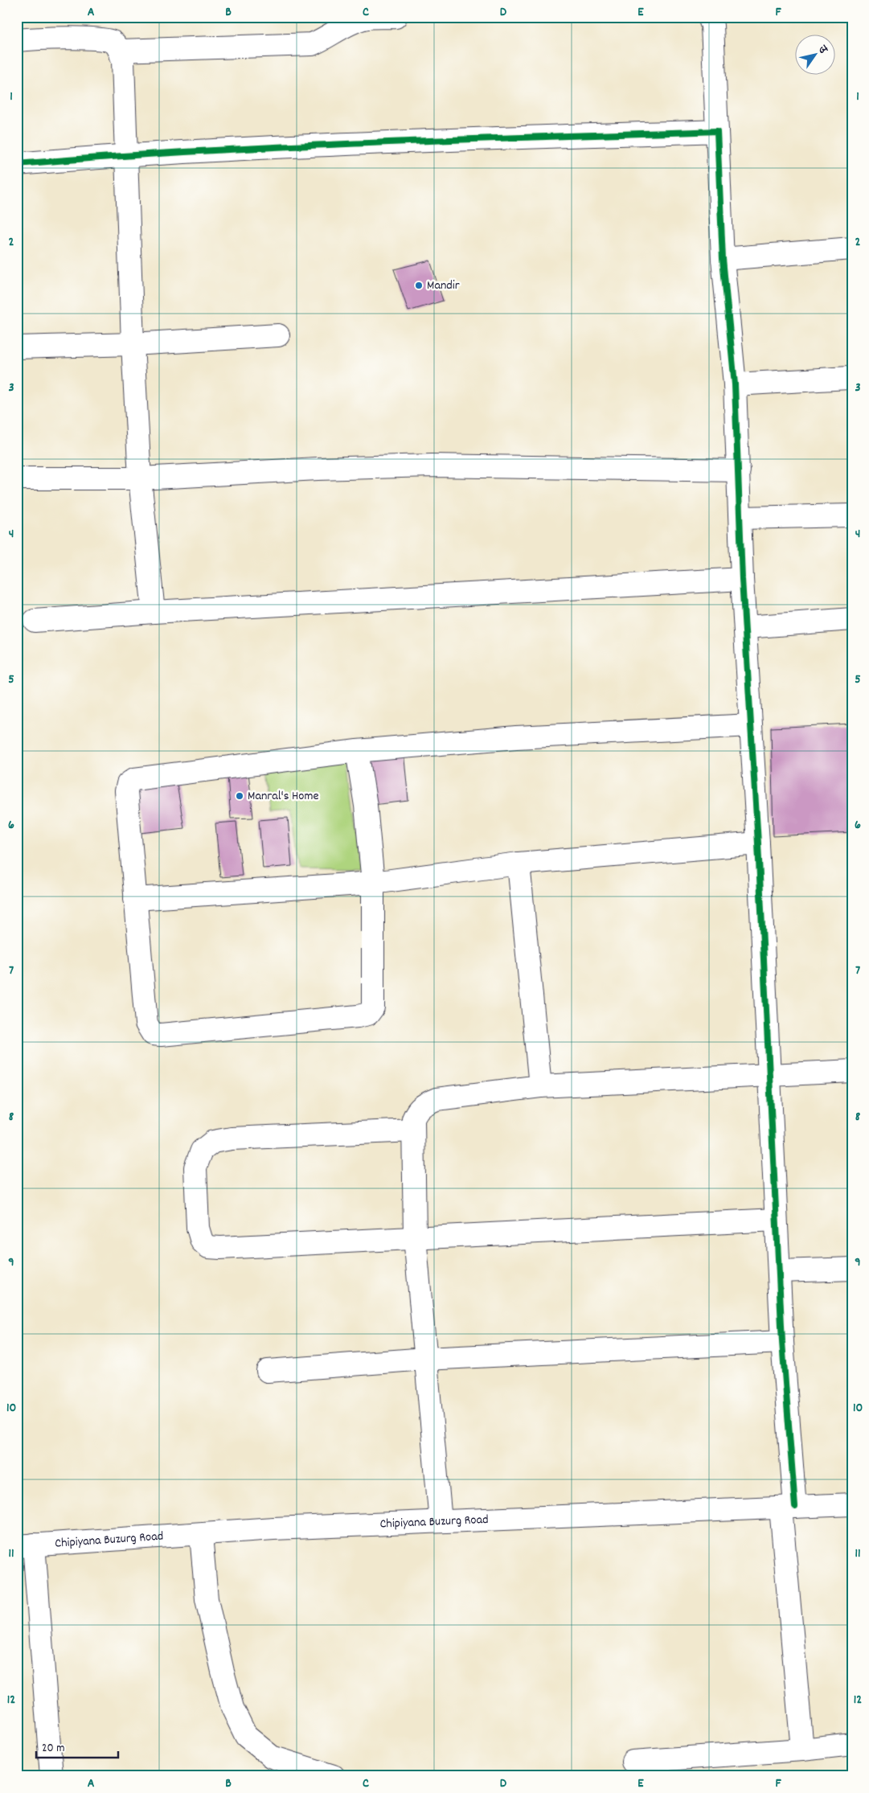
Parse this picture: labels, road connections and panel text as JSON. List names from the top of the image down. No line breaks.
{"streets":{"street":["Chipiyana Buzurg Road"]},"places":["Mandir","Manral's Home"],"scale_bar":"20 m","north":"top right","grid":{"columns":["A","B","C","D","E","F"],"rows":["1","2","3","4","5","6","7","8","9","10","11","12"]}}
